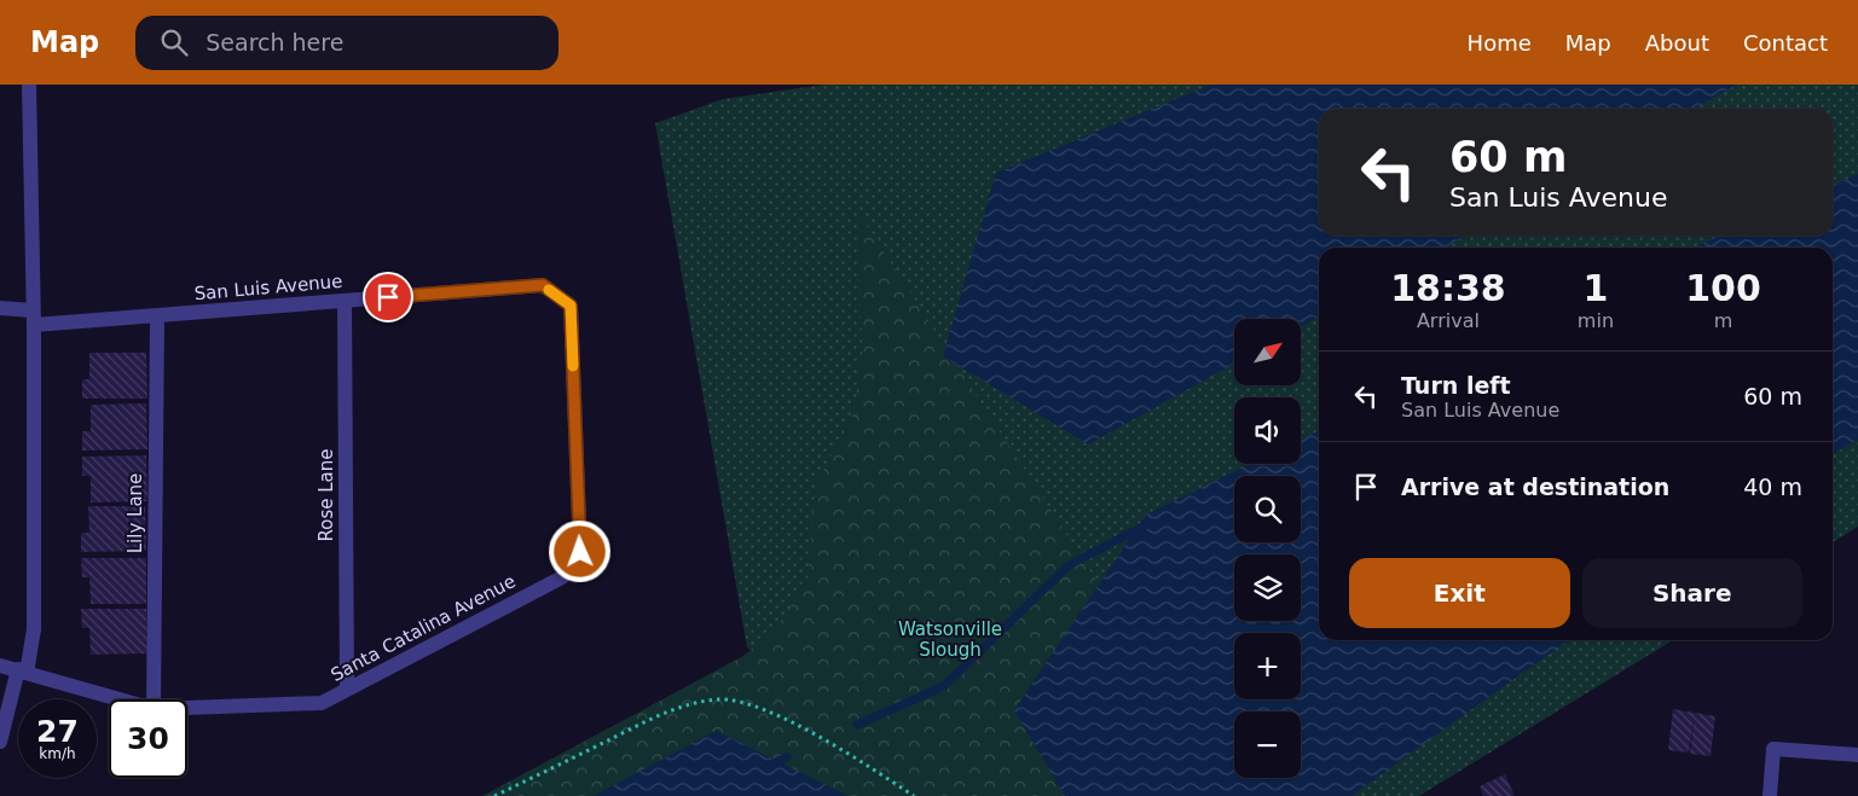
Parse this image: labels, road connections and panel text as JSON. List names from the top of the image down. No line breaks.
{"streets":{"street":["San Luis Avenue","Rose Lane","Lily Lane","Santa Catalina Avenue"]},"crossings":[["San Luis Avenue","Rose Lane"],["San Luis Avenue","Lily Lane"],["San Luis Avenue","Santa Catalina Avenue"],["Rose Lane","Santa Catalina Avenue"]],"parks":["Watsonville Slough"],"north":"top right","page":{"header":"Map","search":"Search here","nav":["Home","Map","About","Contact"],"turn":["60 m","San Luis Avenue"],"eta":["18:38","Arrival","1","min","100","m"],"map_buttons":["+","−"],"list":[{"name":"Turn left","note":"San Luis Avenue","value":"60 m"},{"name":"Arrive at destination","value":"40 m"}],"buttons":["Exit","Share"],"speed":"27 km/h","limit":"30"}}
